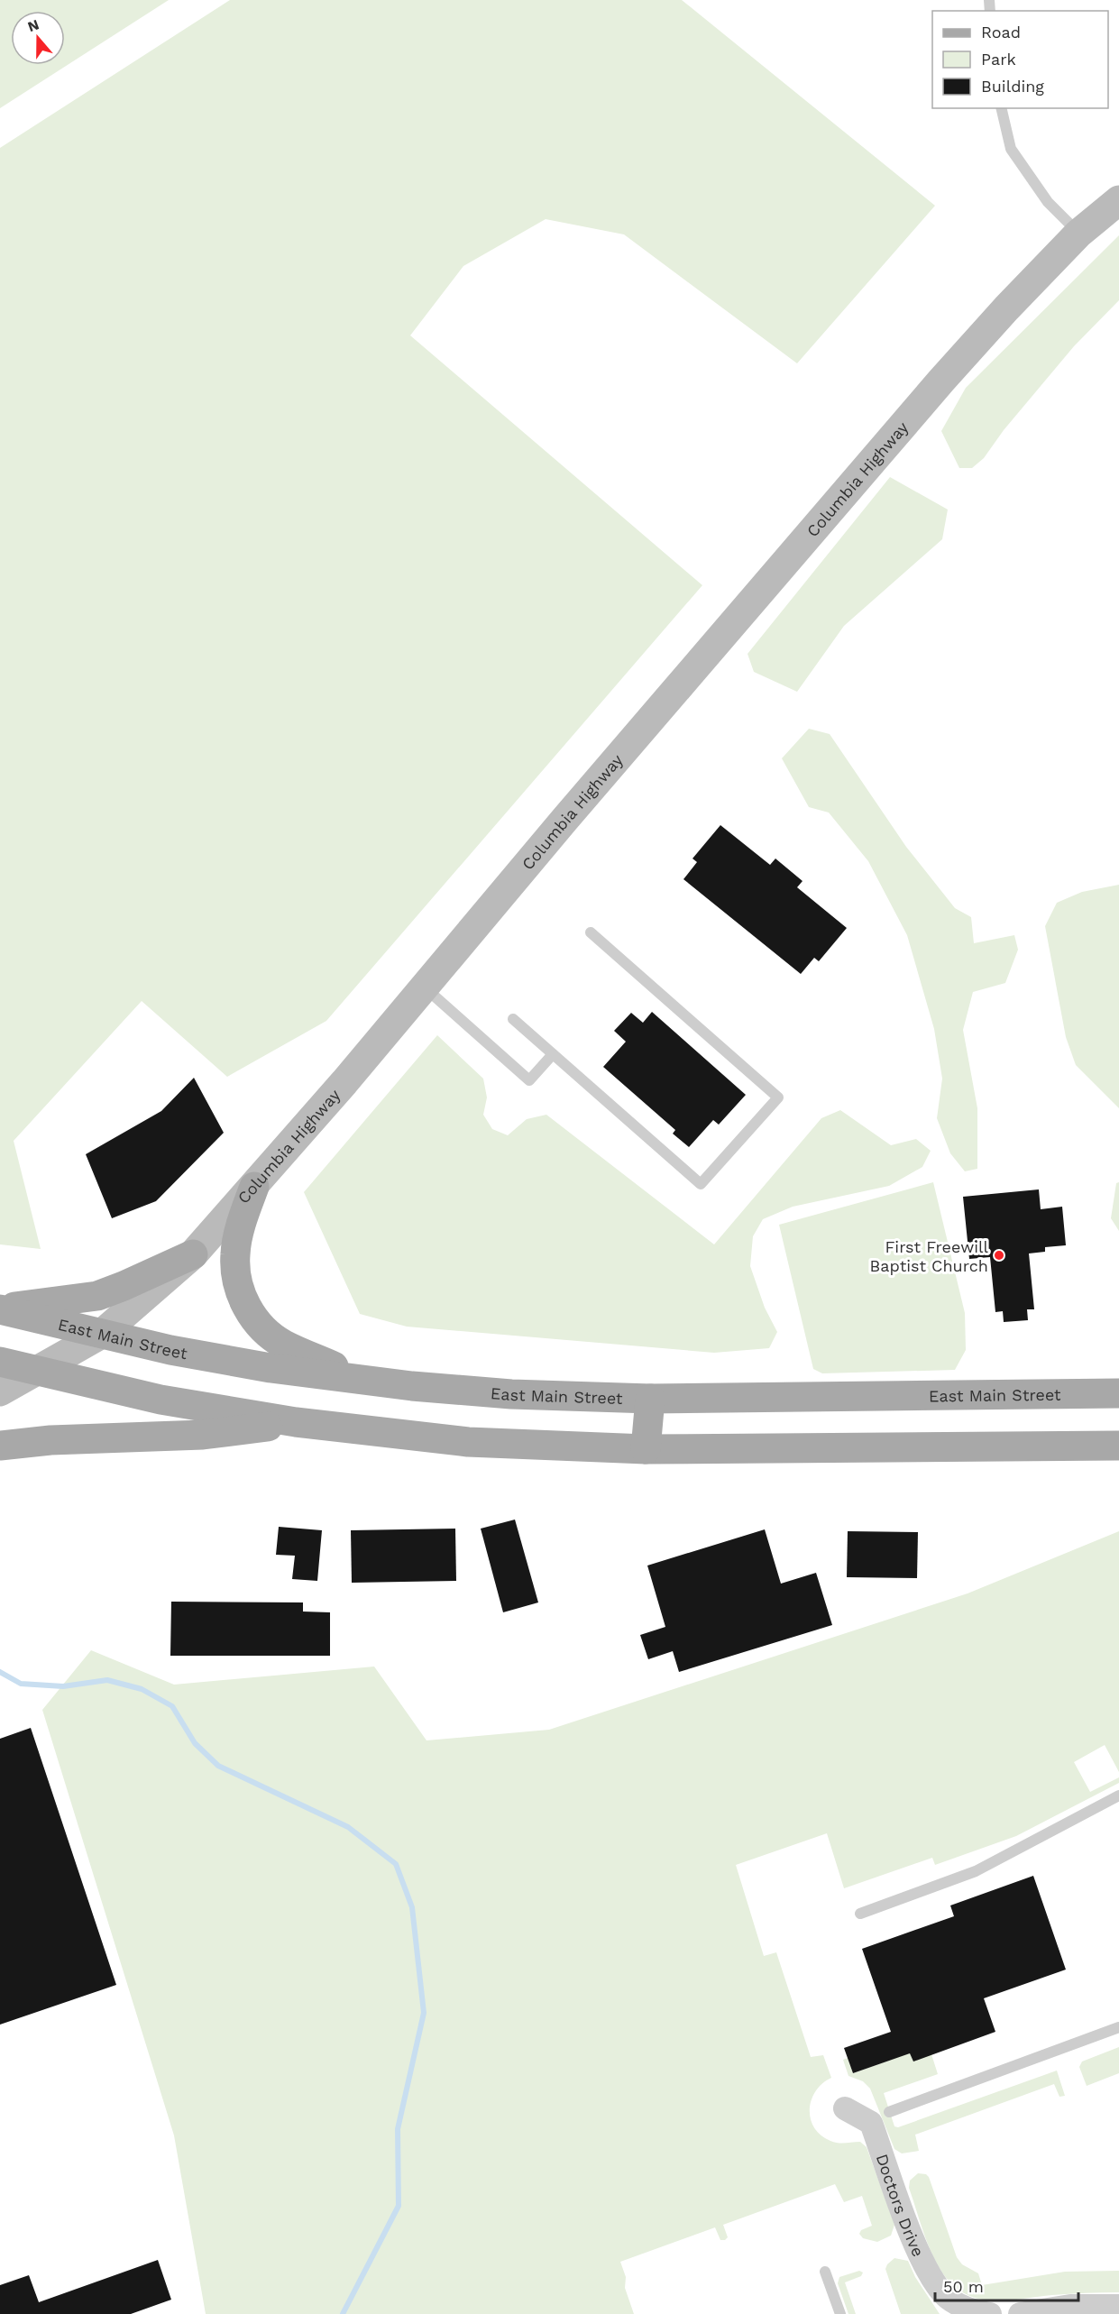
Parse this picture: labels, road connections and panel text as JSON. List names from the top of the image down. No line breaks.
{"streets":{"main road":["Columbia Highway","East Main Street"],"street":["Doctors Drive"]},"crossings":[["Columbia Highway","East Main Street"]],"places":["First Freewill Baptist Church"],"legend":["Road","Park","Building"],"scale_bar":"50 m","north":"top"}
